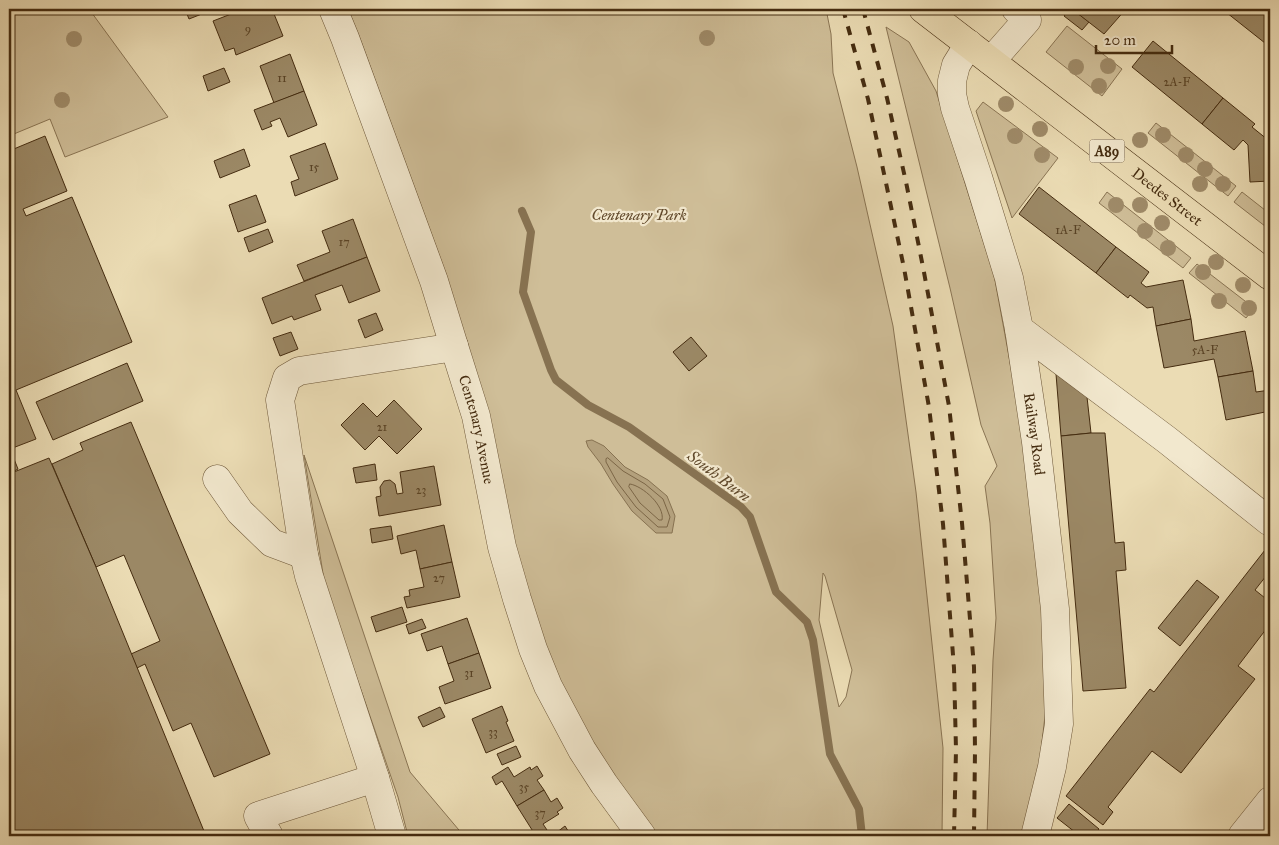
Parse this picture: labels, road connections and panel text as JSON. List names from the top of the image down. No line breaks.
{"streets":{"main road":["A89","Deedes Street"],"street":["Centenary Avenue","Railway Road"]},"crossings":[["Deedes Street","Railway Road"]],"water":["South Burn"],"parks":["Centenary Park"],"house_numbers":["9","11","2A-F","15","1A-F","17","5A-F","21","23","27","31","33","35","37"],"scale_bar":"20 m"}
